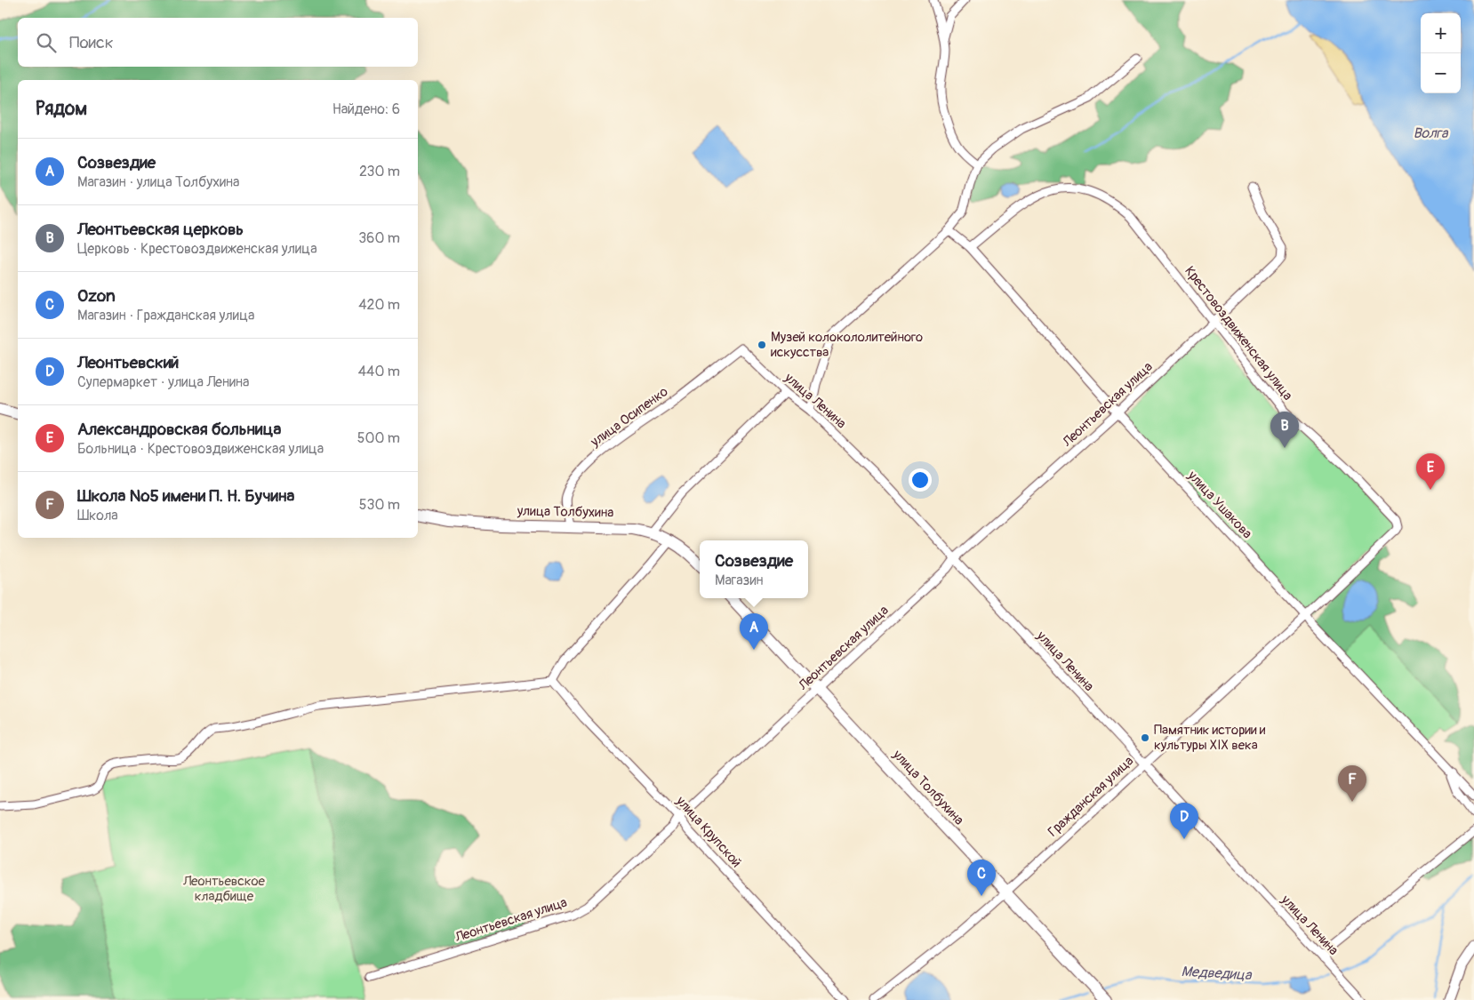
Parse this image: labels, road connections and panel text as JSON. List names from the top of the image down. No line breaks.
{"streets":{"main road":["улица Толбухина"],"street":["Крестовоздвиженская улица","улица Ленина","Леонтьевская улица","улица Осипенко","улица Ушакова","Гражданская улица","улица Крупской"]},"crossings":[["Крестовоздвиженская улица","Леонтьевская улица"],["Крестовоздвиженская улица","улица Ушакова"],["Крестовоздвиженская улица","Гражданская улица"],["улица Ленина","Леонтьевская улица"],["улица Ленина","улица Осипенко"],["улица Ленина","Гражданская улица"],["Леонтьевская улица","улица Ушакова"],["Леонтьевская улица","улица Толбухина"],["Леонтьевская улица","улица Крупской"],["улица Осипенко","улица Толбухина"],["улица Ушакова","Гражданская улица"],["улица Толбухина","Гражданская улица"]],"water":["Волга","Медведица"],"parks":["Леонтьевское кладбище"],"places":["Музей колокололитейного искусства","Памятник истории и культуры XIX века"],"page":{"map_buttons":["+","−"],"search":"Поиск","heading":["Рядом","Найдено: 6"],"list":[{"mark":"A","name":"Созвездие","note":"Магазин · улица Толбухина","value":"230 m"},{"mark":"B","name":"Леонтьевская церковь","note":"Церковь · Крестовоздвиженская улица","value":"360 m"},{"mark":"C","name":"Ozon","note":"Магазин · Гражданская улица","value":"420 m"},{"mark":"D","name":"Леонтьевский","note":"Супермаркет · улица Ленина","value":"440 m"},{"mark":"E","name":"Александровская больница","note":"Больница · Крестовоздвиженская улица","value":"500 m"},{"mark":"F","name":"Школа №5 имени П. Н. Бучина","note":"Школа","value":"530 m"}],"pins":["B","E","A","F","D","C"],"popup":["Созвездие","Магазин"]}}
